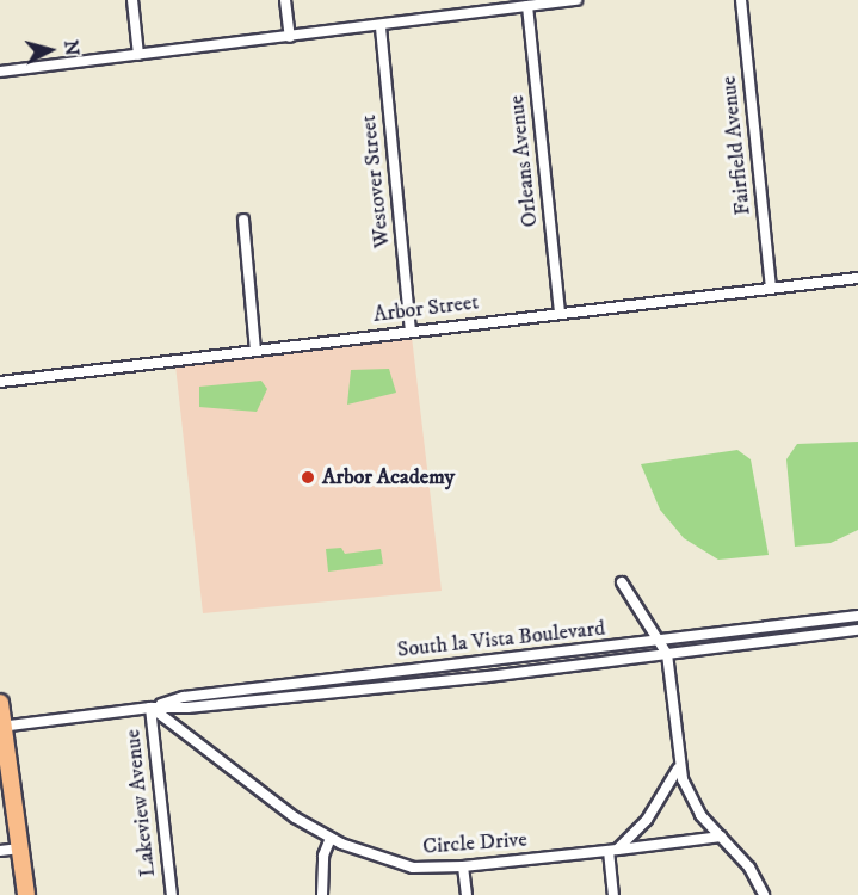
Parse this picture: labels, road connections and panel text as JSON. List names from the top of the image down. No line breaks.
{"streets":{"street":["Fairfield Avenue","Orleans Avenue","Westover Street","Arbor Street","South la Vista Boulevard","Lakeview Avenue","Circle Drive"]},"crossings":[["Fairfield Avenue","Arbor Street"],["Orleans Avenue","Arbor Street"],["Westover Street","Arbor Street"],["South la Vista Boulevard","Lakeview Avenue"],["South la Vista Boulevard","Circle Drive"],["Lakeview Avenue","Circle Drive"]],"places":["Arbor Academy"],"north":"right"}
